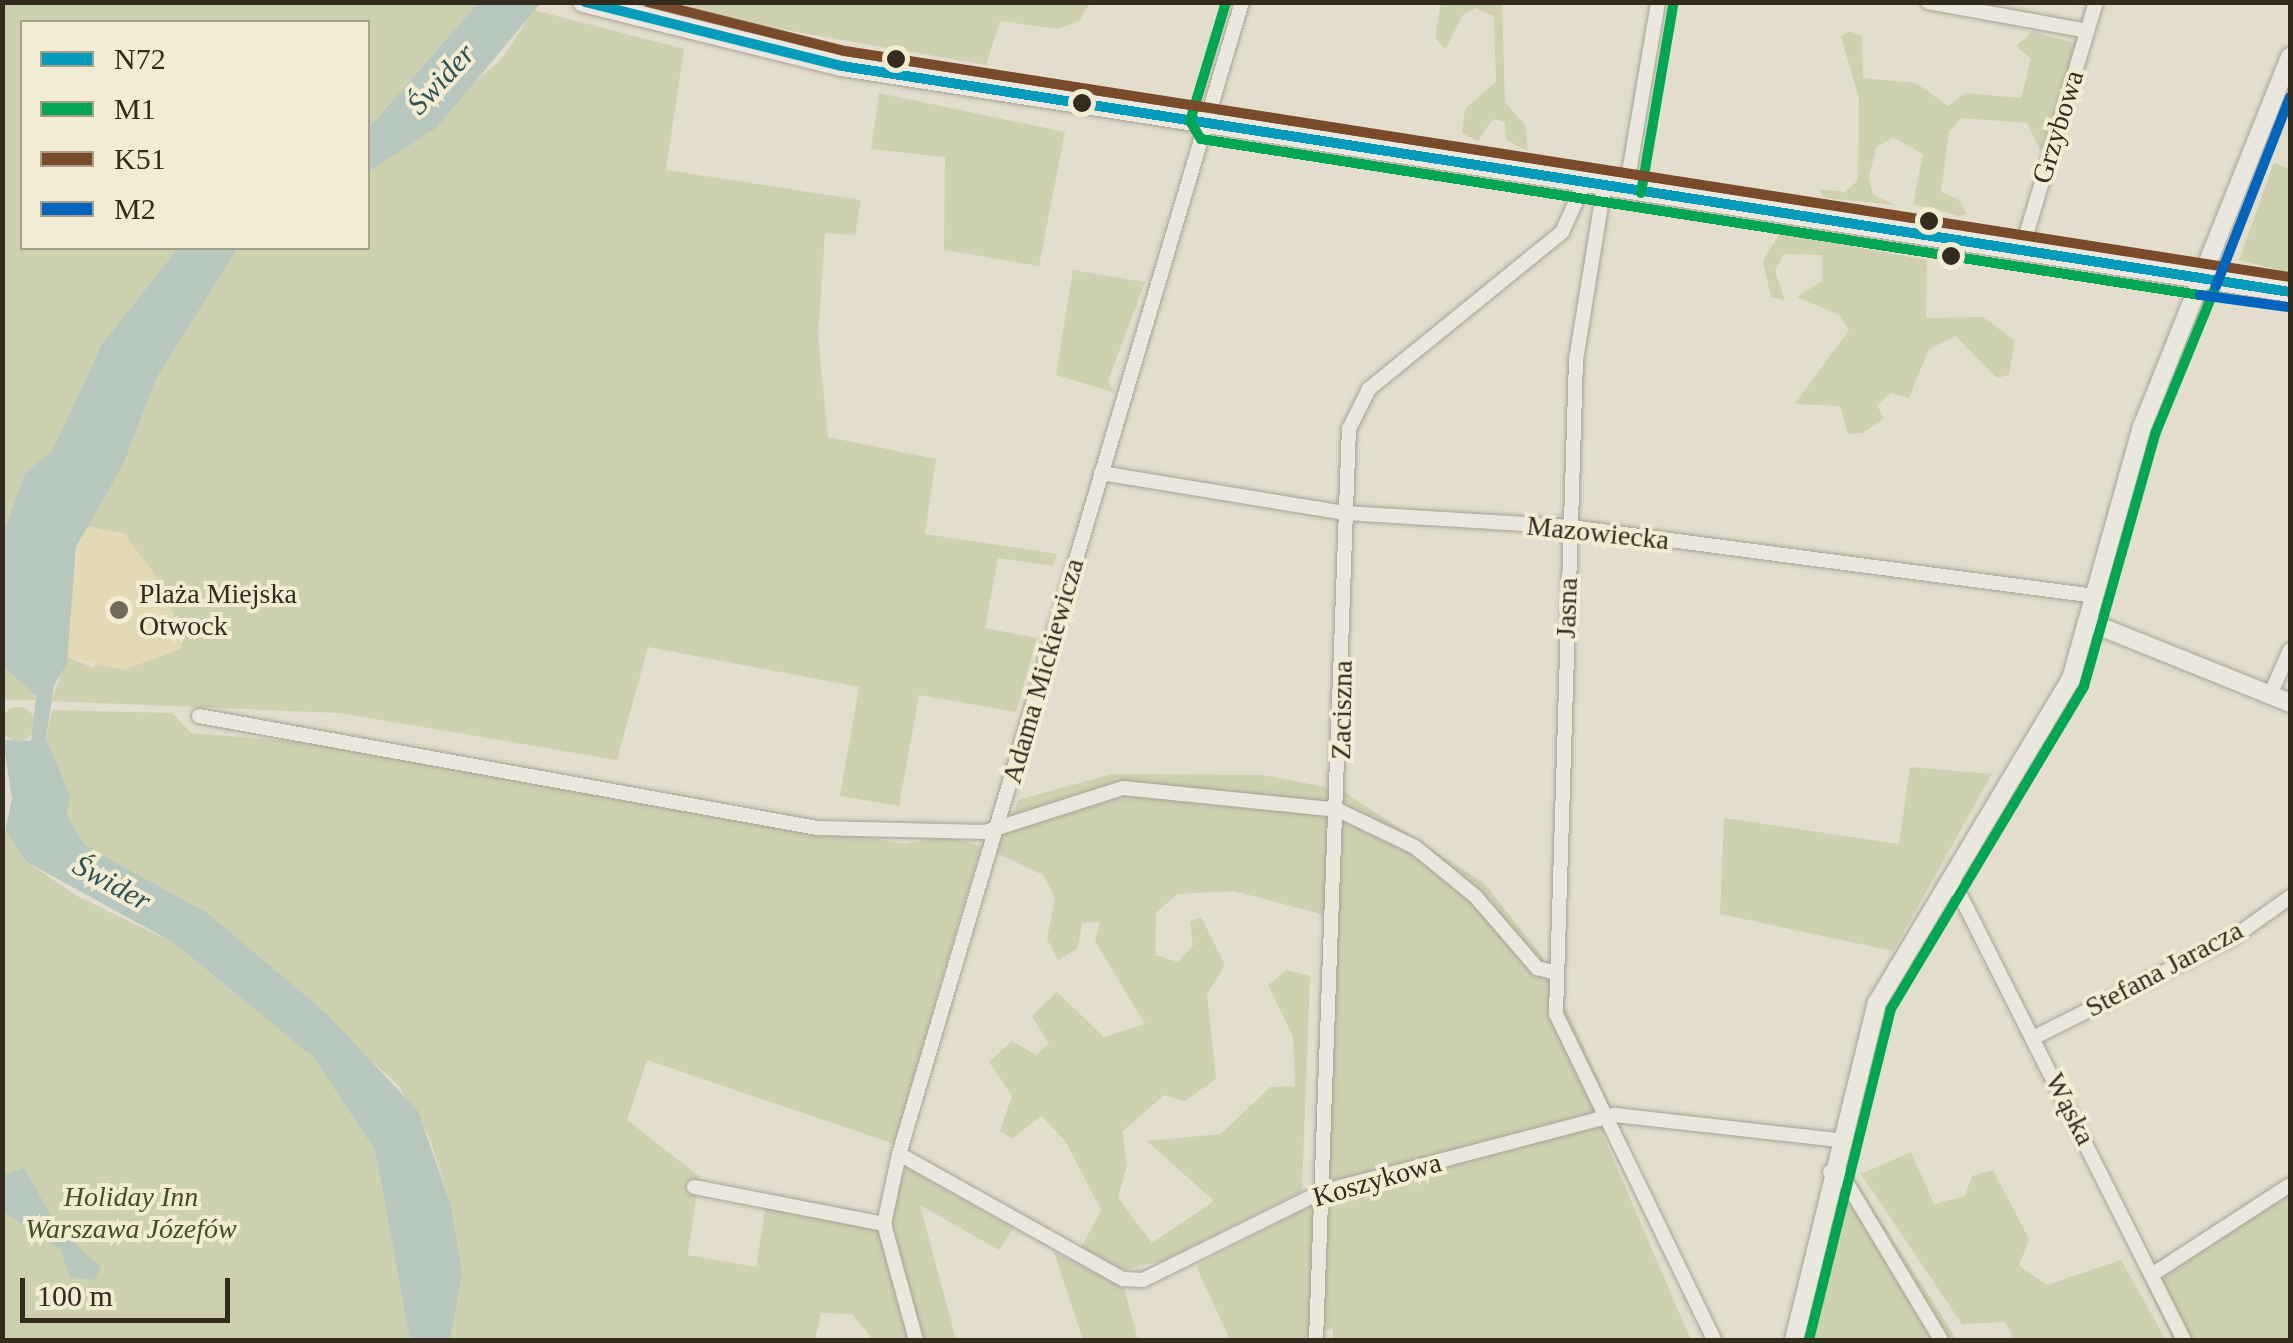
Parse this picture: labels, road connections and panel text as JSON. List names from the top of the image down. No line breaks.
{"streets":{"street":["Grzybowa","Mazowiecka","Jasna","Adama Mickiewicza","Zaciszna","Stefana Jaracza","Wąska","Koszykowa"]},"crossings":[["Mazowiecka","Jasna"],["Mazowiecka","Adama Mickiewicza"],["Mazowiecka","Zaciszna"],["Jasna","Zaciszna"],["Jasna","Koszykowa"],["Adama Mickiewicza","Koszykowa"],["Zaciszna","Koszykowa"],["Stefana Jaracza","Wąska"]],"water":["Świder"],"parks":["Holiday Inn Warszawa Józefów"],"places":["Plaża Miejska Otwock"],"lines":["transit line N72","transit line M1","transit line K51","transit line M2"],"legend":["N72","M1","K51","M2"],"scale_bar":"100 m"}
